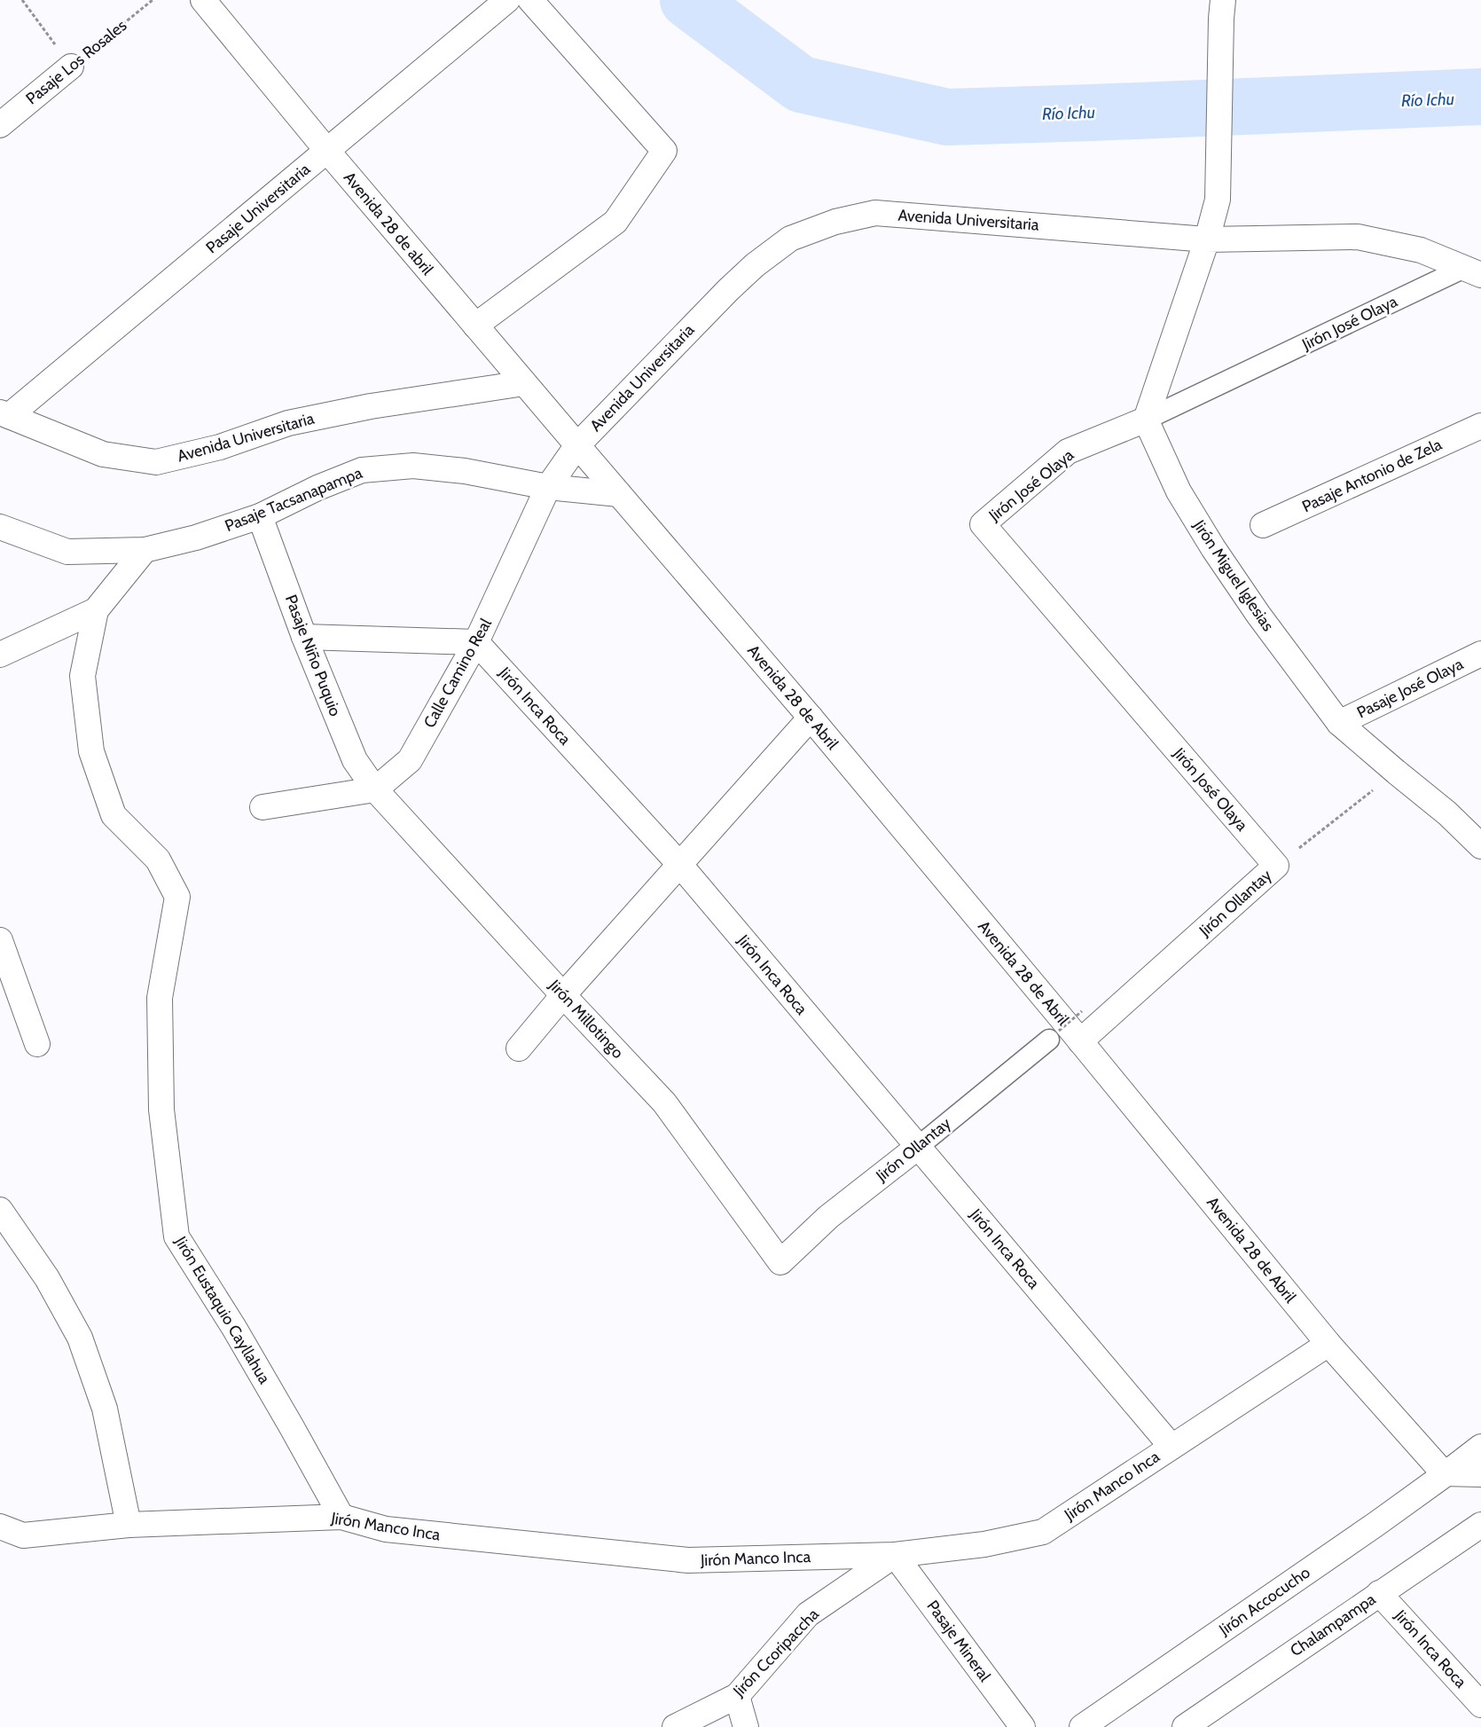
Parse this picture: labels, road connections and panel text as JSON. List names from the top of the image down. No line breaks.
{"streets":{"main road":["Pasaje Los Rosales","Pasaje Universitaria","Avenida Universitaria","Avenida 28 de abril","Jirón José Olaya","Pasaje Antonio de Zela","Pasaje Tacsanapampa","Jirón Miguel Iglesias","Pasaje Niño Puquio","Calle Camino Real","Pasaje José Olaya","Avenida 28 de Abril","Jirón Inca Roca","Jirón Ollantay","Jirón Millotingo","Jirón Eustaquio Cayllahua","Jirón Manco Inca","Jirón Accocucho","Chalampampa","Pasaje Mineral","Jirón Ccoripaccha"]},"crossings":[["Pasaje Universitaria","Avenida Universitaria"],["Pasaje Universitaria","Avenida 28 de abril"],["Avenida Universitaria","Avenida 28 de abril"],["Avenida Universitaria","Jirón José Olaya"],["Avenida Universitaria","Calle Camino Real"],["Avenida Universitaria","Avenida 28 de Abril"],["Avenida 28 de abril","Calle Camino Real"],["Avenida 28 de abril","Avenida 28 de Abril"],["Jirón José Olaya","Jirón Miguel Iglesias"],["Jirón José Olaya","Jirón Ollantay"],["Pasaje Tacsanapampa","Pasaje Niño Puquio"],["Pasaje Tacsanapampa","Calle Camino Real"],["Pasaje Tacsanapampa","Avenida 28 de Abril"],["Jirón Miguel Iglesias","Pasaje José Olaya"],["Jirón Miguel Iglesias","Jirón Ollantay"],["Pasaje Niño Puquio","Calle Camino Real"],["Pasaje Niño Puquio","Jirón Millotingo"],["Calle Camino Real","Avenida 28 de Abril"],["Calle Camino Real","Jirón Inca Roca"],["Calle Camino Real","Jirón Millotingo"],["Avenida 28 de Abril","Jirón Ollantay"],["Avenida 28 de Abril","Jirón Manco Inca"],["Avenida 28 de Abril","Jirón Accocucho"],["Jirón Inca Roca","Jirón Ollantay"],["Jirón Inca Roca","Jirón Manco Inca"],["Jirón Inca Roca","Chalampampa"],["Jirón Ollantay","Jirón Millotingo"],["Jirón Eustaquio Cayllahua","Jirón Manco Inca"],["Jirón Manco Inca","Pasaje Mineral"],["Jirón Manco Inca","Jirón Ccoripaccha"],["Pasaje Mineral","Jirón Ccoripaccha"]],"water":["Río Ichu"]}
